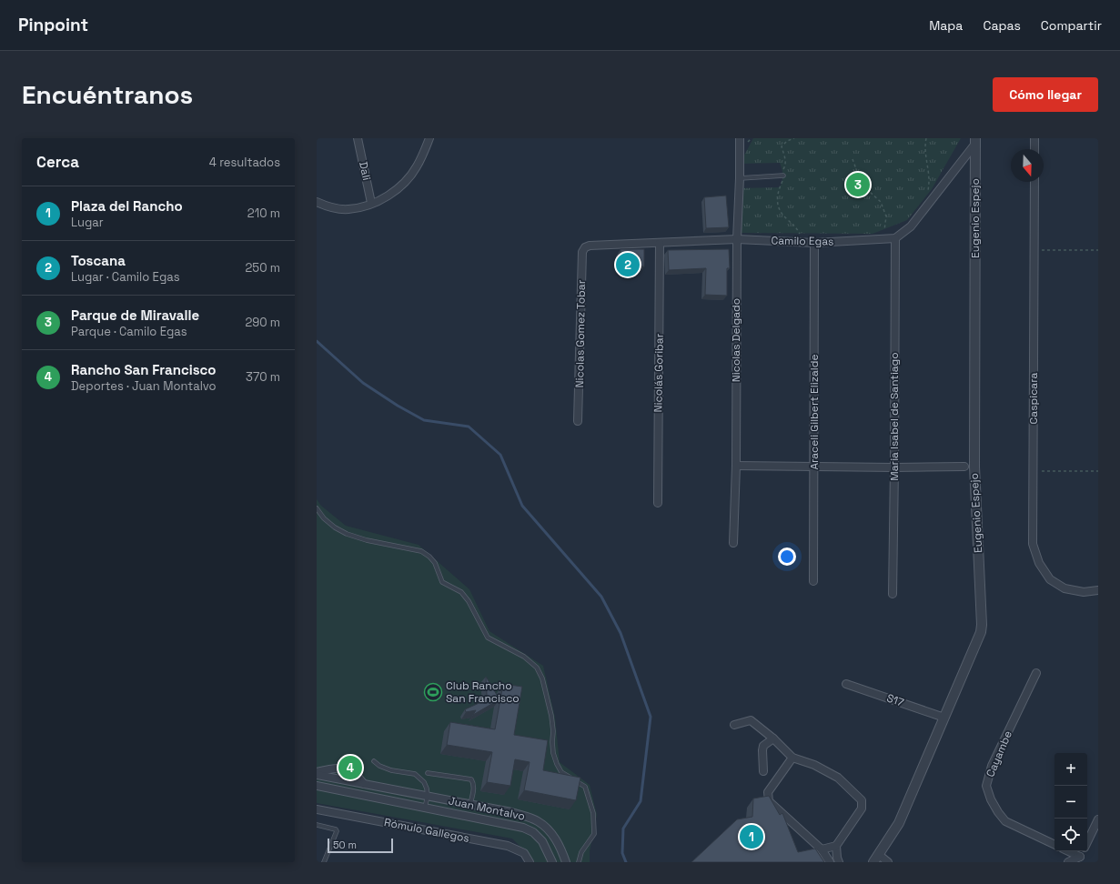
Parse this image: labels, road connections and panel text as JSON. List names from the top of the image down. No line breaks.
{"streets":{"street":["Dali","Eugenio Espejo","Camilo Egas","Nicolas Gomez Tobar","Nicolas Delgado","Nicolás Goribar","Caspicara","Araceli Gilbert Elizalde","Maria Isabel de Santiago","S17","Cayambe","Juan Montalvo","Rómulo Gallegos"]},"crossings":[["Eugenio Espejo","S17"],["Camilo Egas","Nicolas Gomez Tobar"],["Camilo Egas","Nicolas Delgado"],["Camilo Egas","Nicolás Goribar"],["Camilo Egas","Araceli Gilbert Elizalde"],["Camilo Egas","Maria Isabel de Santiago"]],"places":{"sports":["Club Rancho San Francisco"]},"scale_bar":"50 m","north":"bottom","page":{"header":"Pinpoint","nav":["Mapa","Capas","Compartir"],"buttons":"Cómo llegar","title":"Encuéntranos","heading":["Cerca","4 resultados"],"pins":["3","2","4","1"],"list":[{"mark":"1","name":"Plaza del Rancho","note":"Lugar","value":"210 m"},{"mark":"2","name":"Toscana","note":"Lugar · Camilo Egas","value":"250 m"},{"mark":"3","name":"Parque de Miravalle","note":"Parque · Camilo Egas","value":"290 m"},{"mark":"4","name":"Rancho San Francisco","note":"Deportes · Juan Montalvo","value":"370 m"}],"map_buttons":["+","−"],"scale":"50 m"}}
